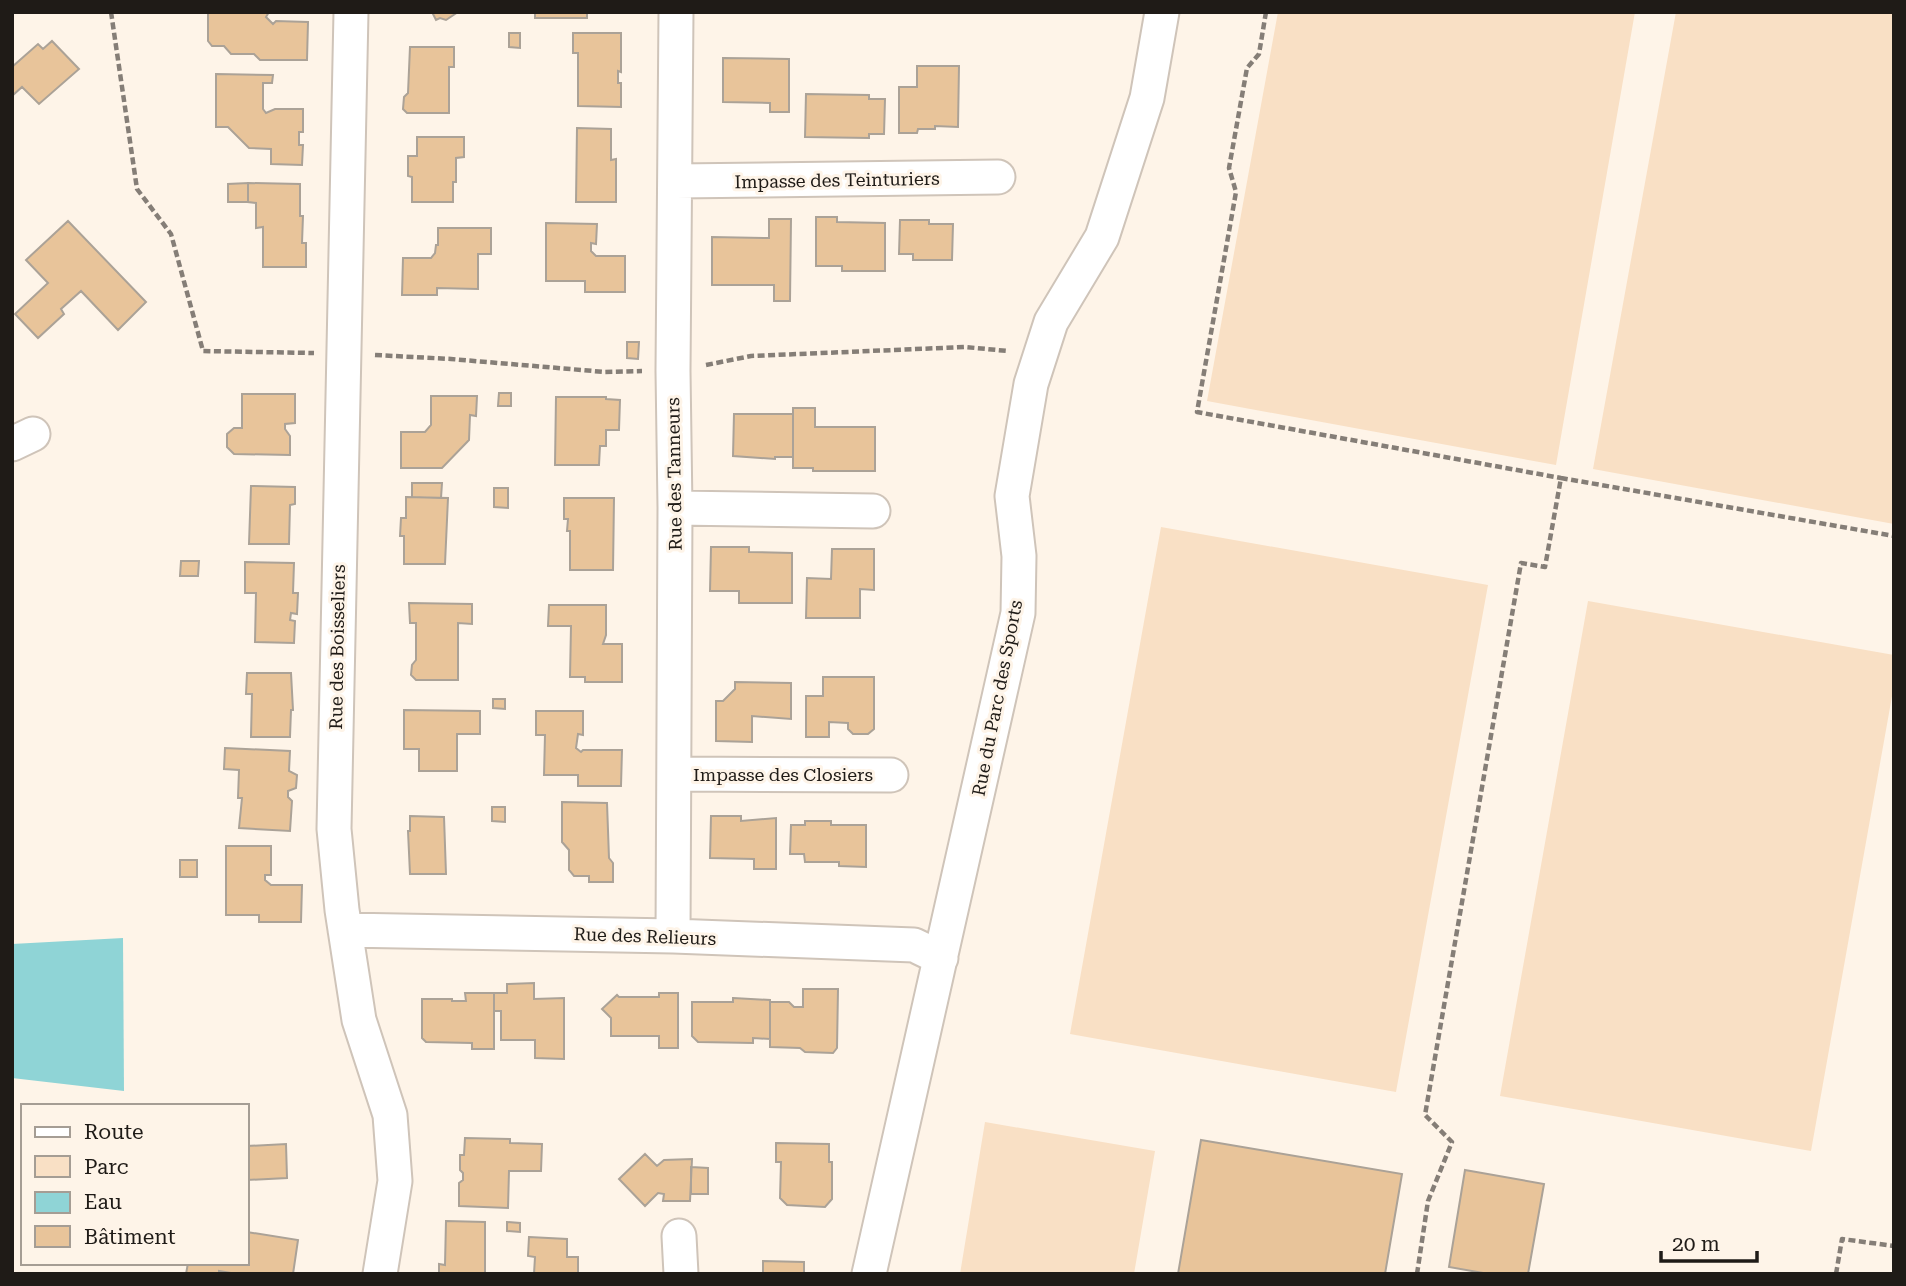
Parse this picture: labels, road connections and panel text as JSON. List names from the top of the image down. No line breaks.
{"streets":{"street":["Impasse des Teinturiers","Rue des Tanneurs","Rue des Boisseliers","Rue du Parc des Sports","Impasse des Closiers","Rue des Relieurs"]},"crossings":[["Impasse des Teinturiers","Rue des Tanneurs"],["Rue des Tanneurs","Impasse des Closiers"],["Rue des Tanneurs","Rue des Relieurs"],["Rue des Boisseliers","Rue des Relieurs"],["Rue du Parc des Sports","Rue des Relieurs"]],"legend":["Route","Parc","Eau","Bâtiment"],"scale_bar":"20 m"}
